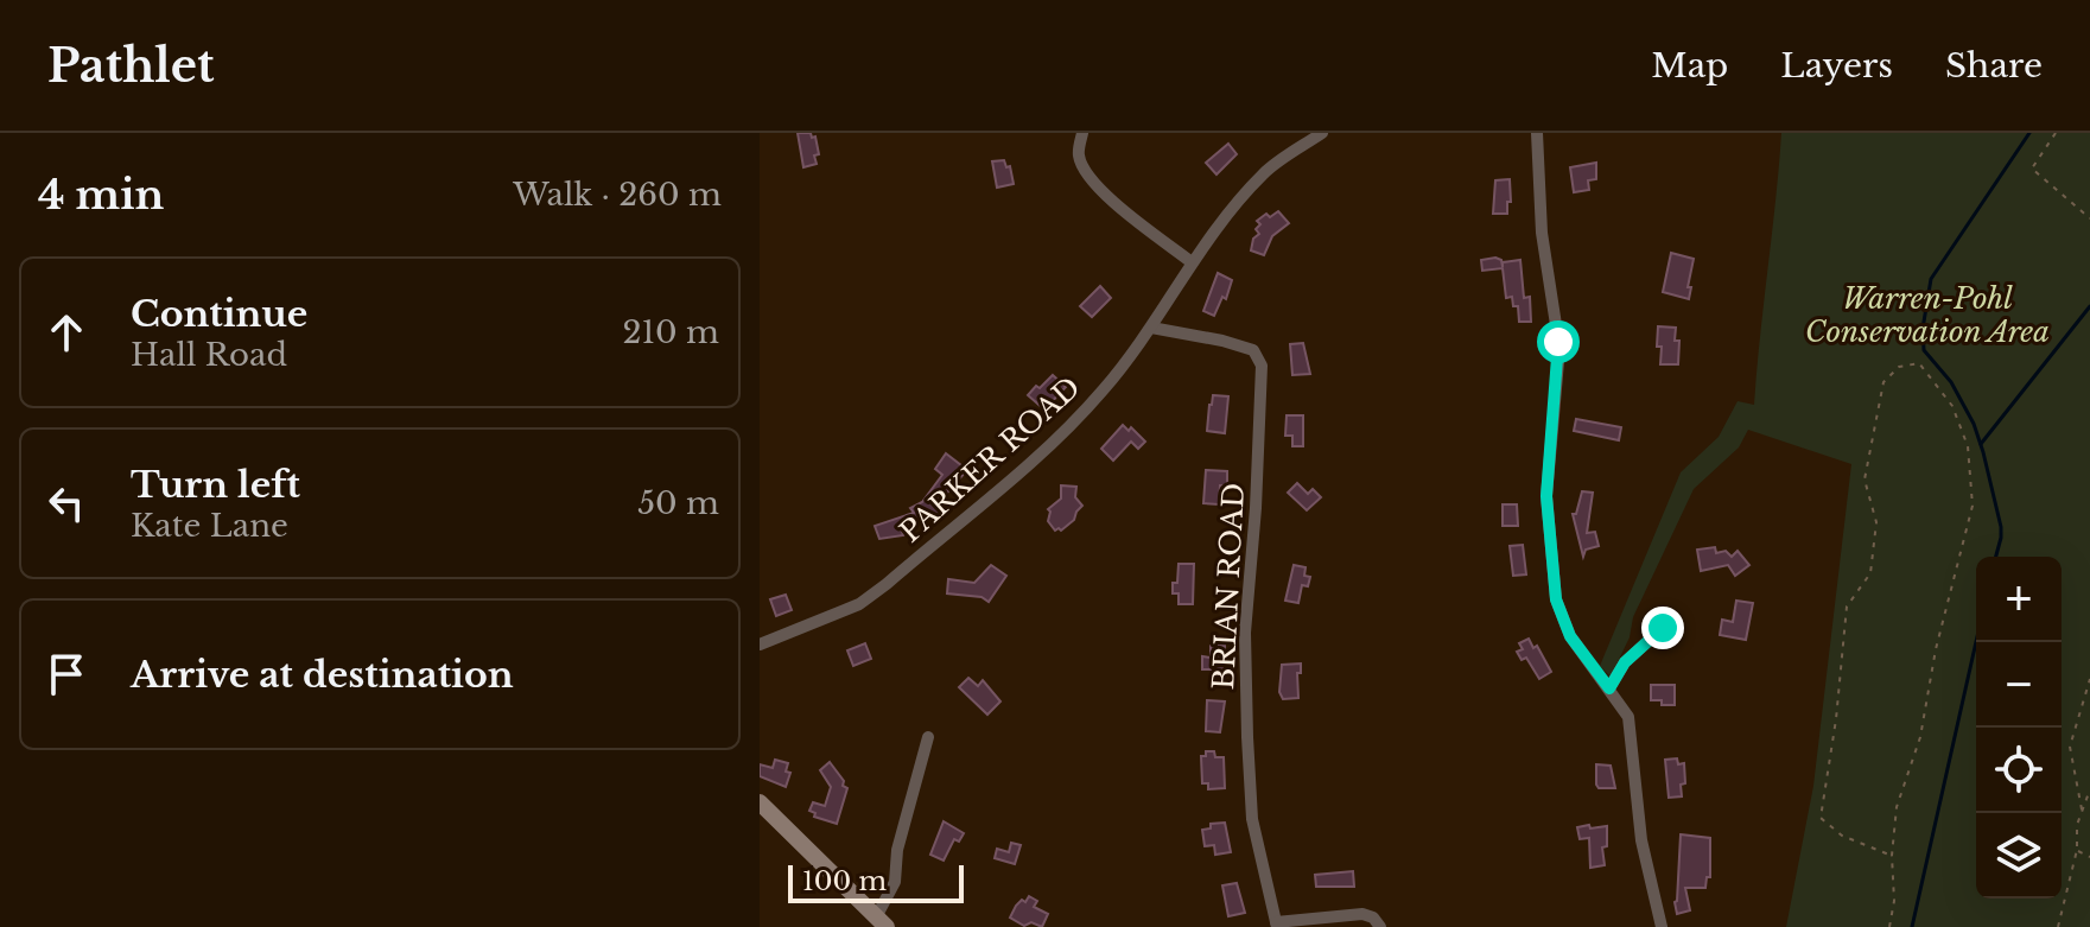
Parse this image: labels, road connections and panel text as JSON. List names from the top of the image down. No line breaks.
{"streets":{"street":["PARKER ROAD","BRIAN ROAD"]},"crossings":[["PARKER ROAD","BRIAN ROAD"]],"parks":["Warren-Pohl Conservation Area"],"scale_bar":"100 m","page":{"header":"Pathlet","nav":["Map","Layers","Share"],"heading":["4 min","Walk · 260 m"],"list":[["Continue","Hall Road","210 m"],["Turn left","Kate Lane","50 m"],"Arrive at destination"],"map_buttons":["+","−"],"scale":"100 m"}}
